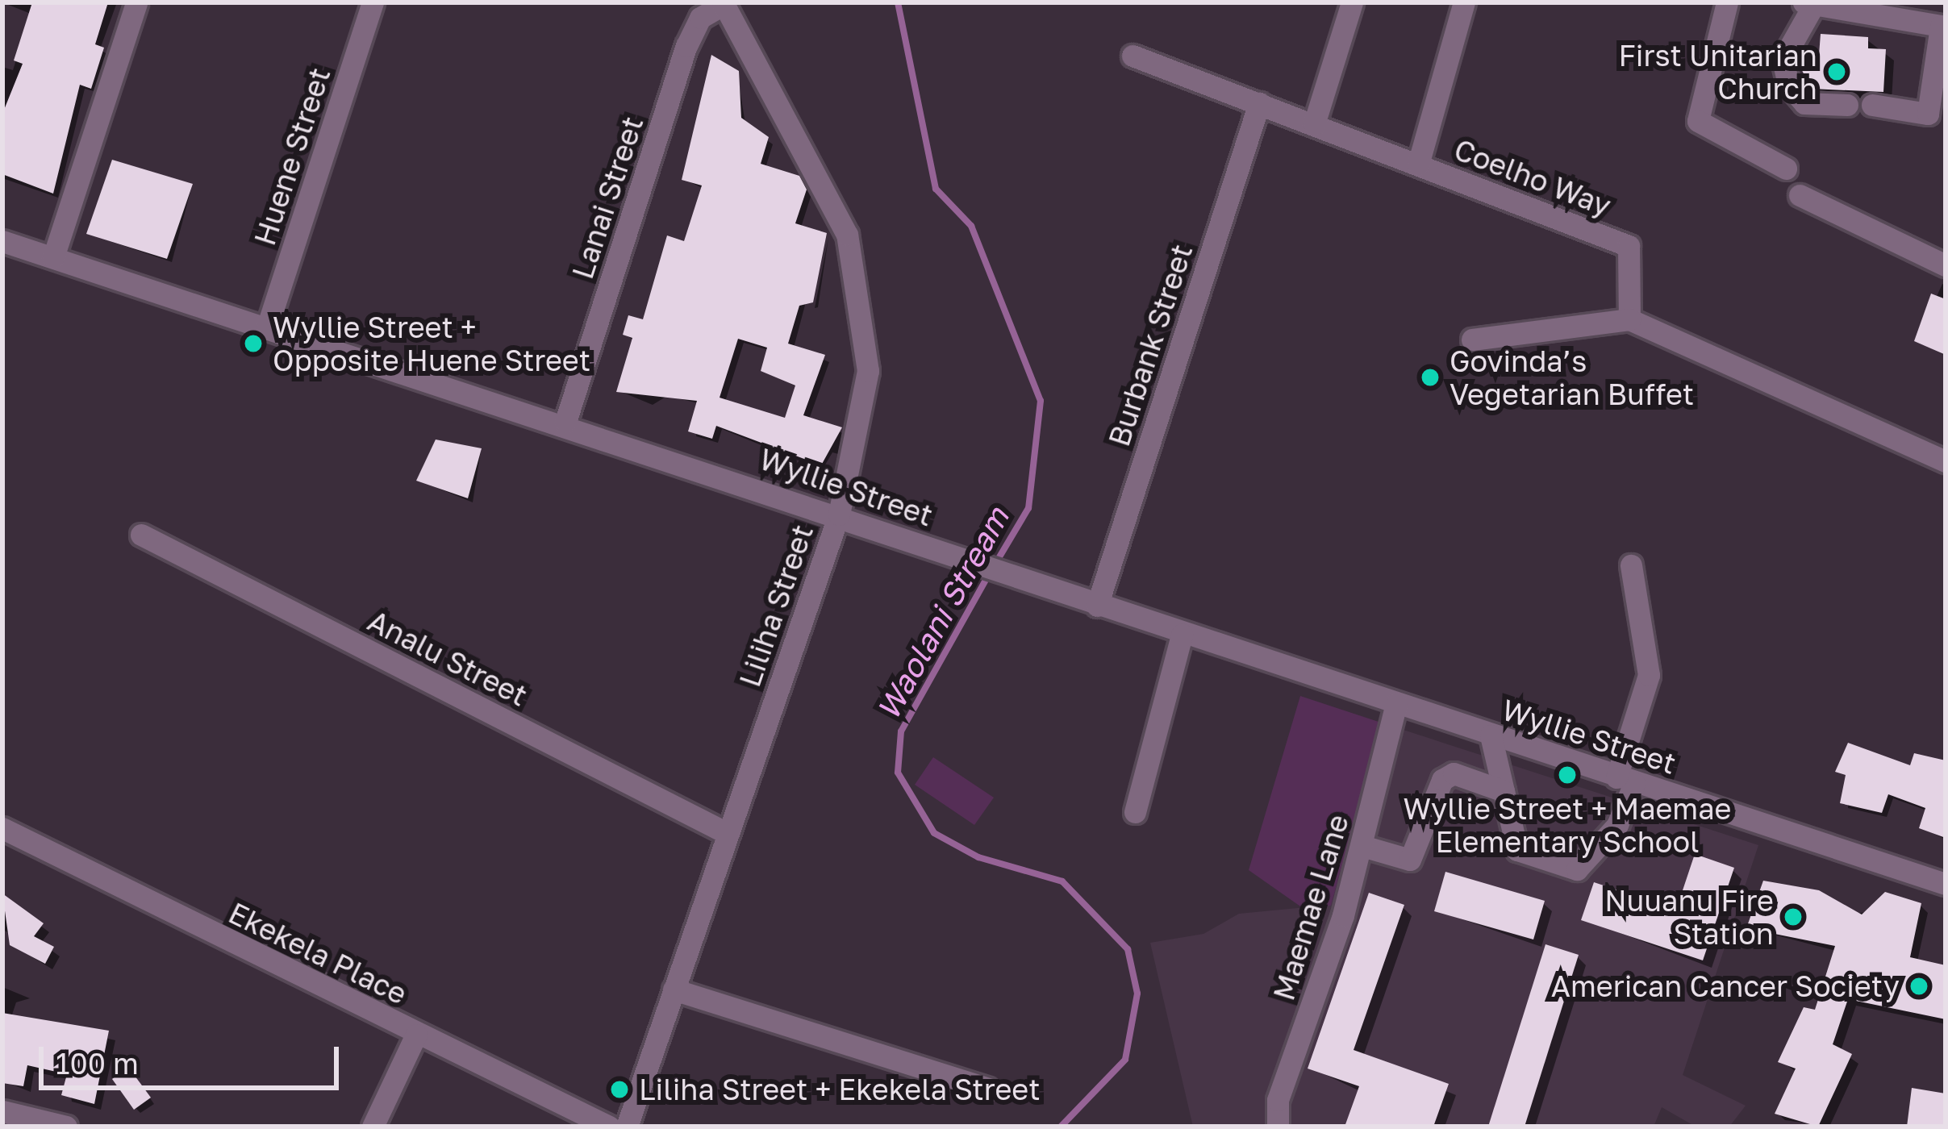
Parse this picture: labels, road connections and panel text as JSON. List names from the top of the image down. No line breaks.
{"streets":{"street":["Huene Street","Coelho Way","Lanai Street","Burbank Street","Wyllie Street","Liliha Street","Analu Street","Maemae Lane","Ekekela Place"]},"crossings":[["Huene Street","Wyllie Street"],["Coelho Way","Burbank Street"],["Lanai Street","Wyllie Street"],["Lanai Street","Liliha Street"],["Burbank Street","Wyllie Street"],["Wyllie Street","Liliha Street"],["Wyllie Street","Maemae Lane"],["Liliha Street","Analu Street"]],"water":["Waolani Stream"],"places":["First Unitarian Church","Wyllie Street + Opposite Huene Street","Govinda’s Vegetarian Buffet","Wyllie Street + Maemae Elementary School","Nuuanu Fire Station","American Cancer Society","Liliha Street + Ekekela Street"],"scale_bar":"100 m"}
